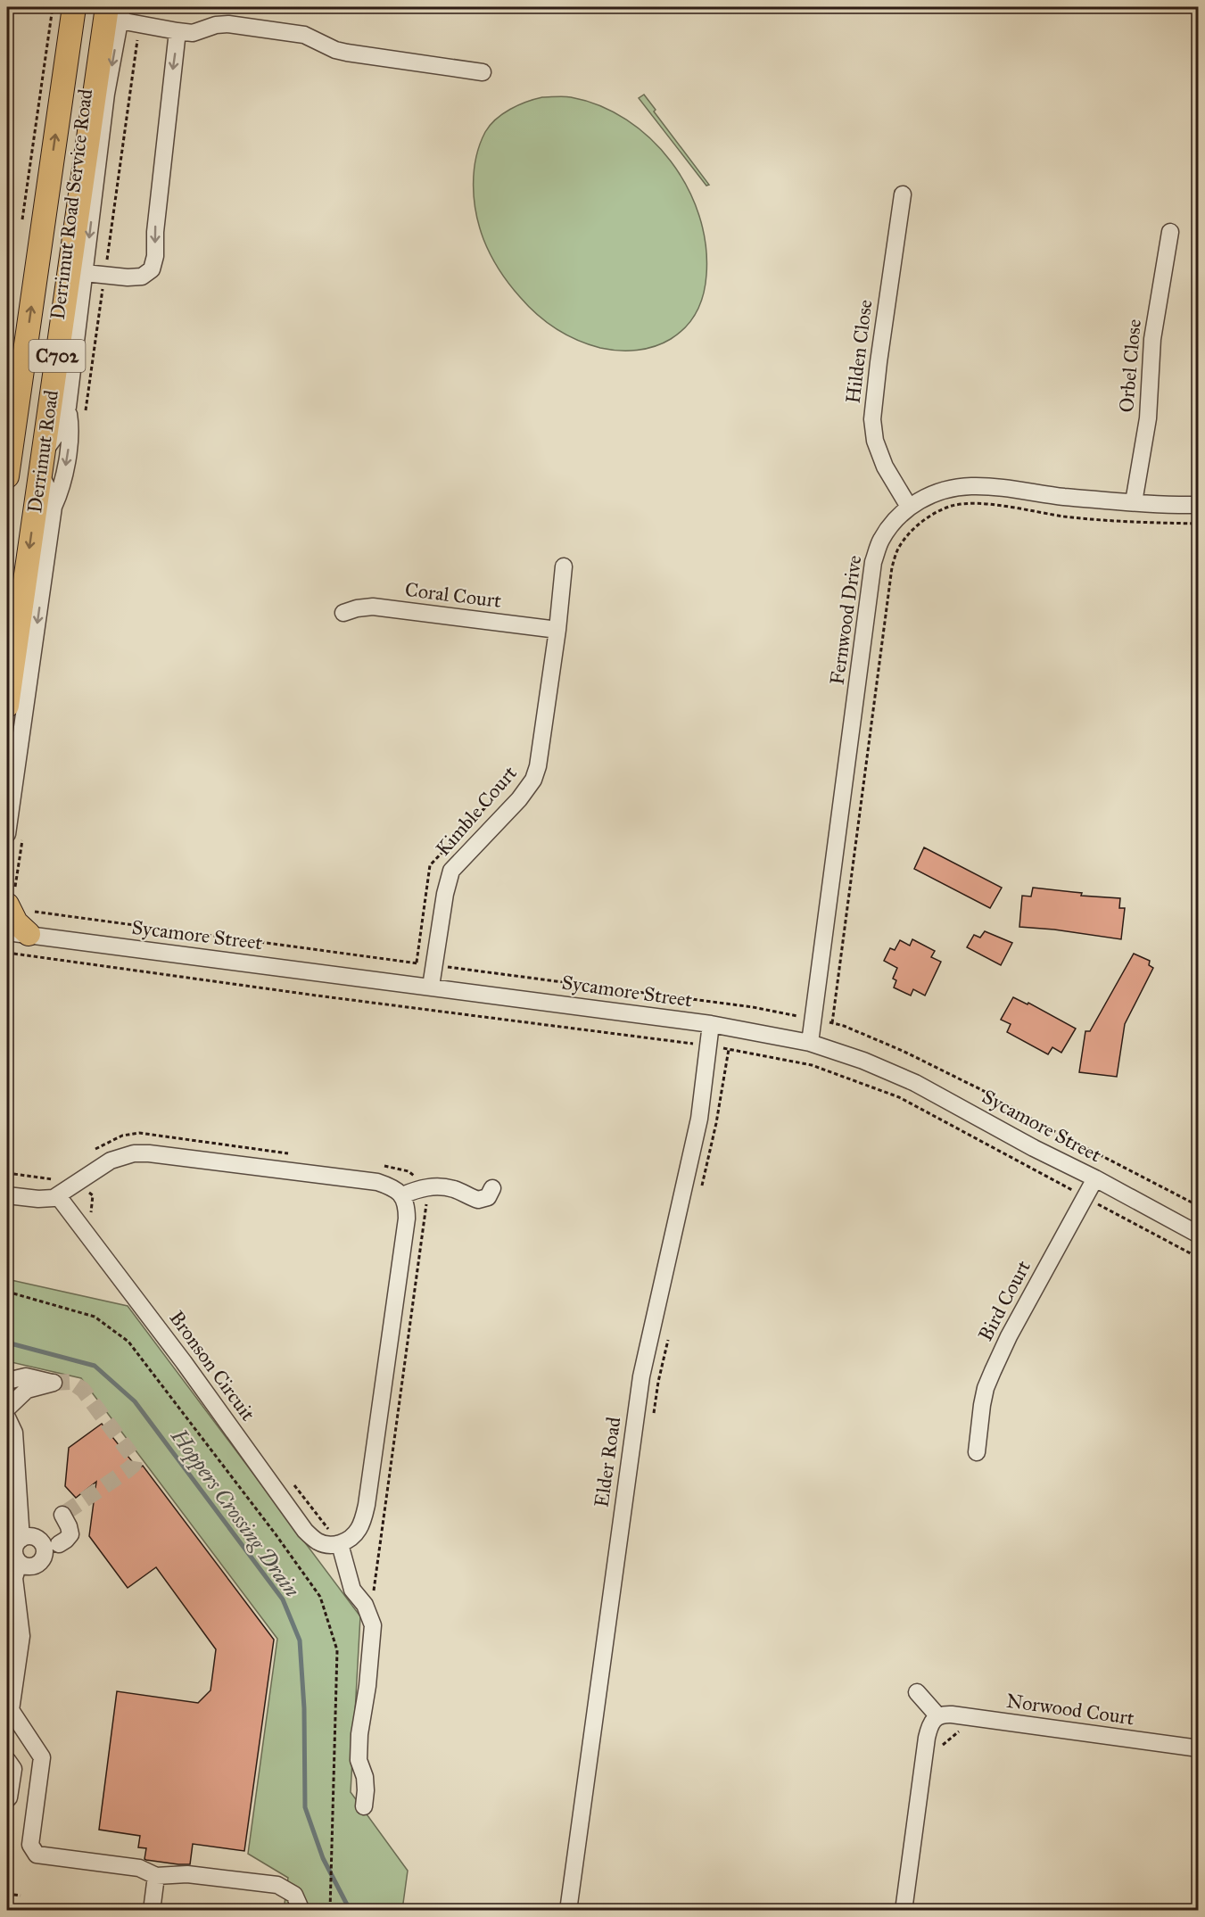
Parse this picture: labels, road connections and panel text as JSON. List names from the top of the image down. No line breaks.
{"streets":{"highway":["C702","Derrimut Road"],"street":["Derrimut Road Service Road","Hilden Close","Orbel Close","Coral Court","Fernwood Drive","Kimble Court","Sycamore Street","Bird Court","Bronson Circuit","Elder Road","Norwood Court"]},"crossings":[["Derrimut Road Service Road","Derrimut Road"],["Hilden Close","Fernwood Drive"],["Orbel Close","Fernwood Drive"],["Coral Court","Kimble Court"],["Fernwood Drive","Sycamore Street"],["Kimble Court","Sycamore Street"],["Sycamore Street","Bird Court"],["Sycamore Street","Elder Road"]],"one_way":["Derrimut Road Service Road"],"water":["Hoppers Crossing Drain"]}
